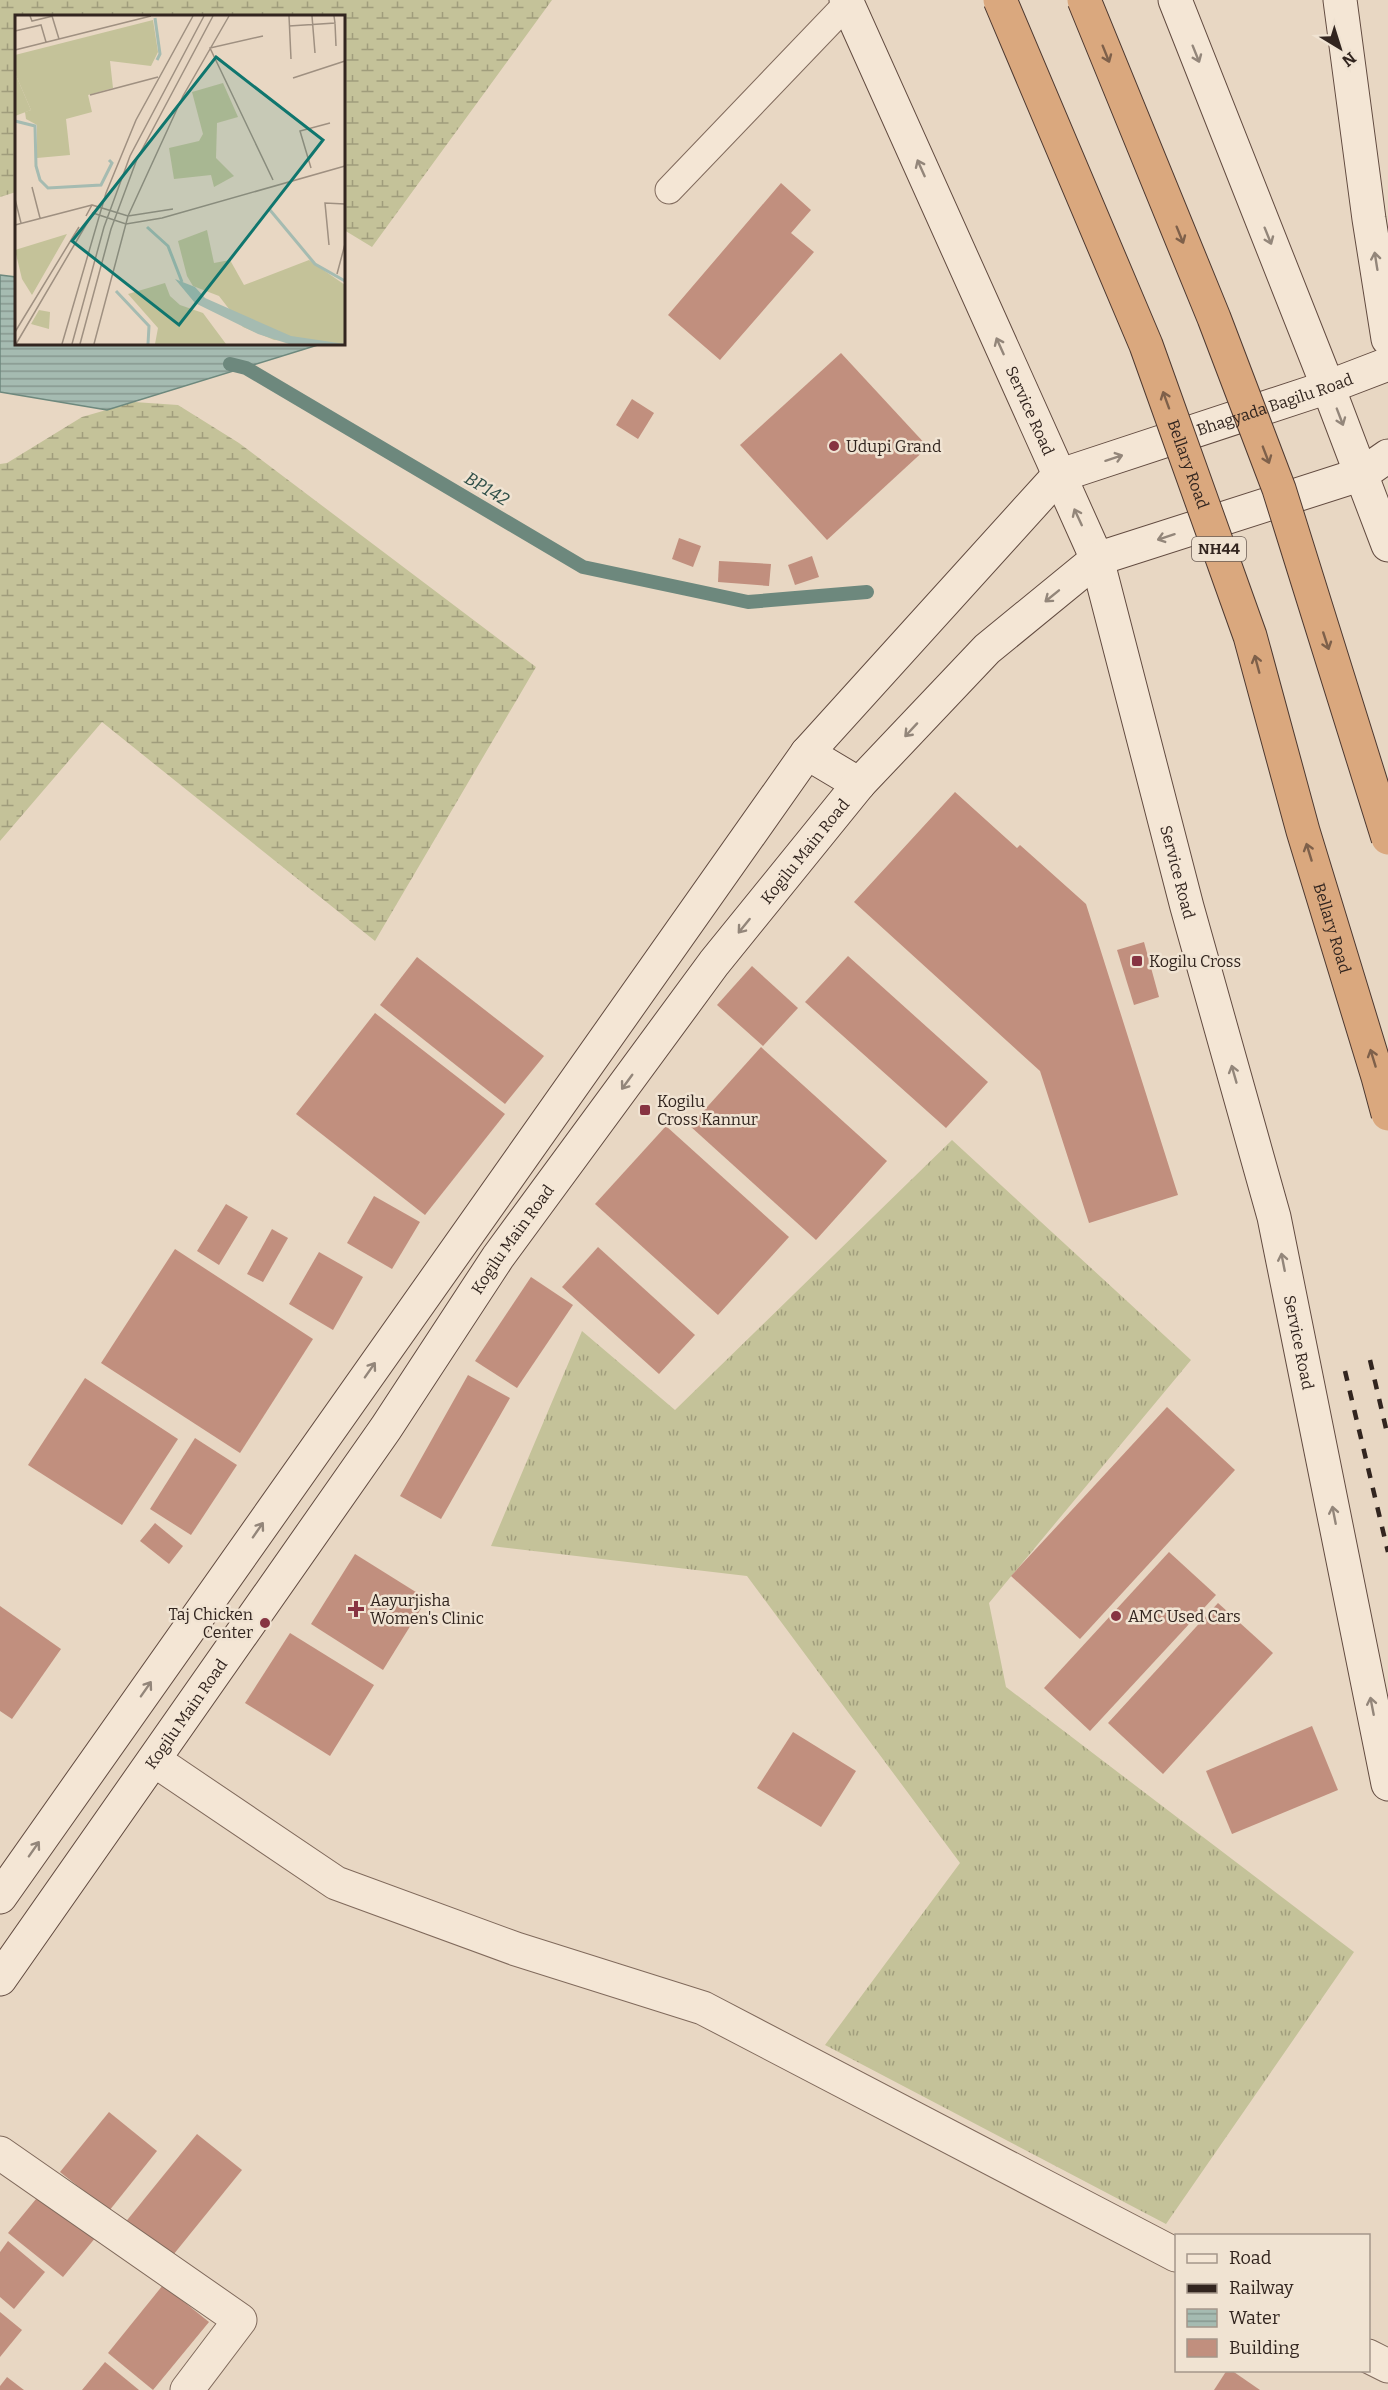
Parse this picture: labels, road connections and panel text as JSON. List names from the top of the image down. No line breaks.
{"streets":{"highway":["Bellary Road","NH44"],"main road":["Bhagyada Bagilu Road","Service Road","Kogilu Main Road"]},"crossings":[["Bhagyada Bagilu Road","Service Road"],["Service Road","Kogilu Main Road"]],"one_way":["Service Road"],"water":["BP142"],"places":{"other":["Udupi Grand","AMC Used Cars","Taj Chicken Center"],"transit":["Kogilu Cross","Kogilu Cross Kannur"],"health":["Aayurjisha Women's Clinic"]},"legend":["Road","Railway","Water","Building"],"north":"bottom right"}
